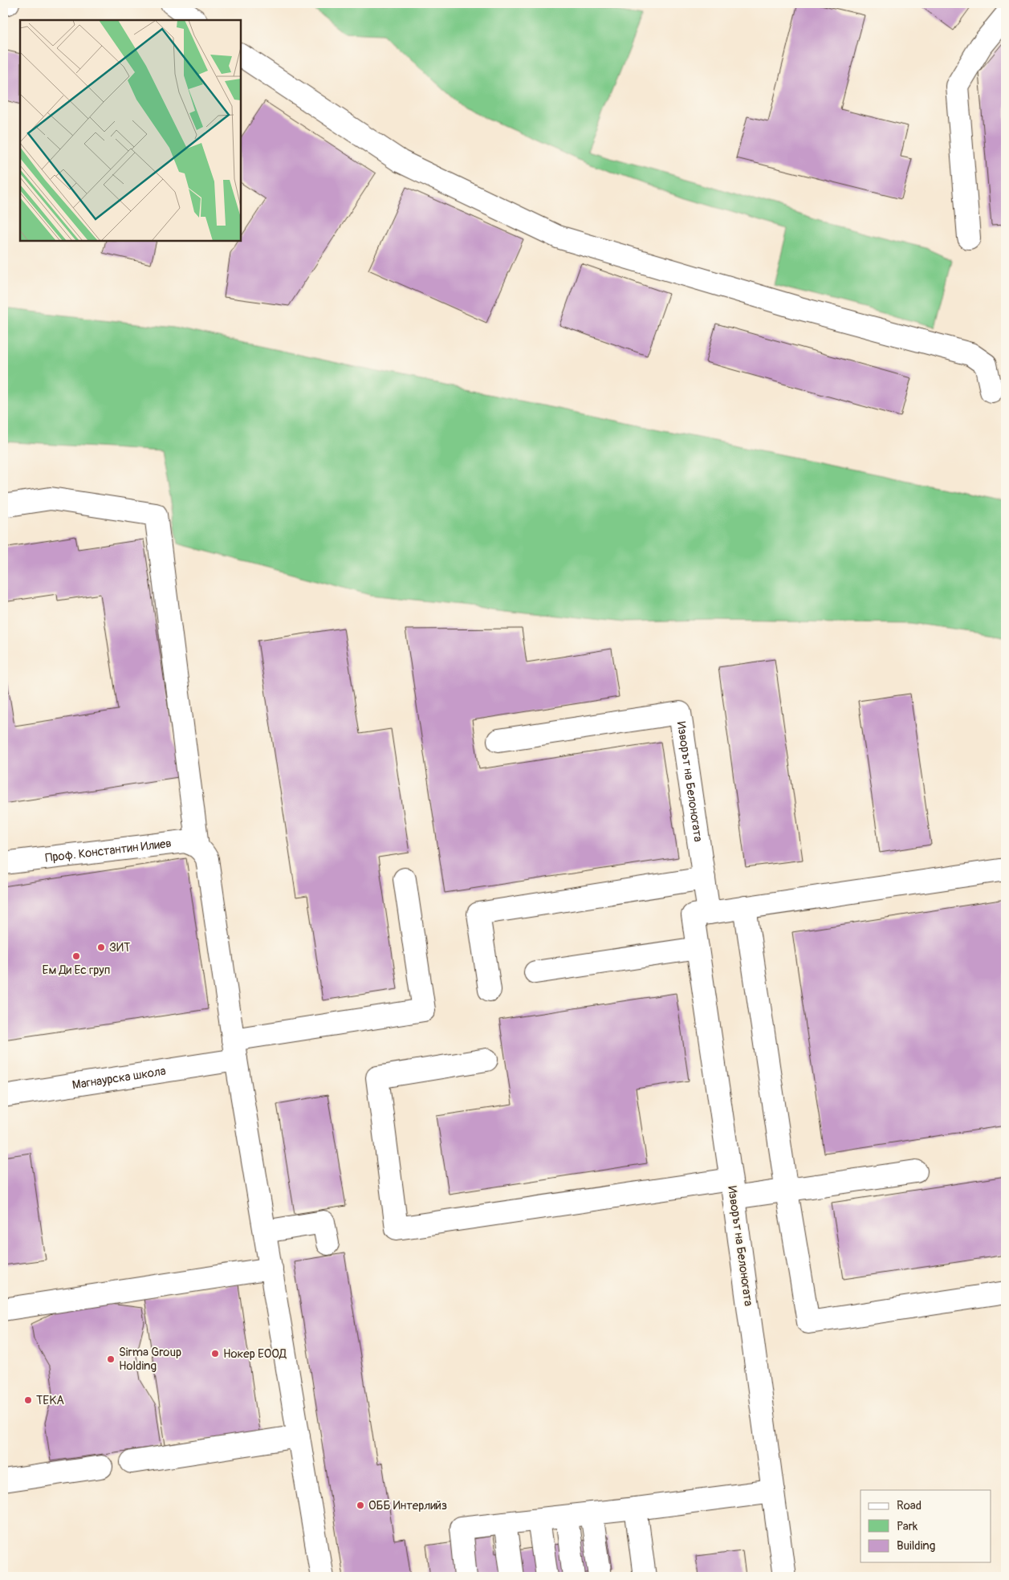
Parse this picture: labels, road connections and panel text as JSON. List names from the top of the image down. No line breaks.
{"streets":{"street":["Изворът на Белоногата","Проф. Константин Илиев","Магнаурска школа"]},"places":["ЗИТ","Ем Ди Ес груп","Нокер ЕООД","Sirma Group Holding","TEKA","ОББ Интерлийз"],"legend":["Road","Park","Building"]}
